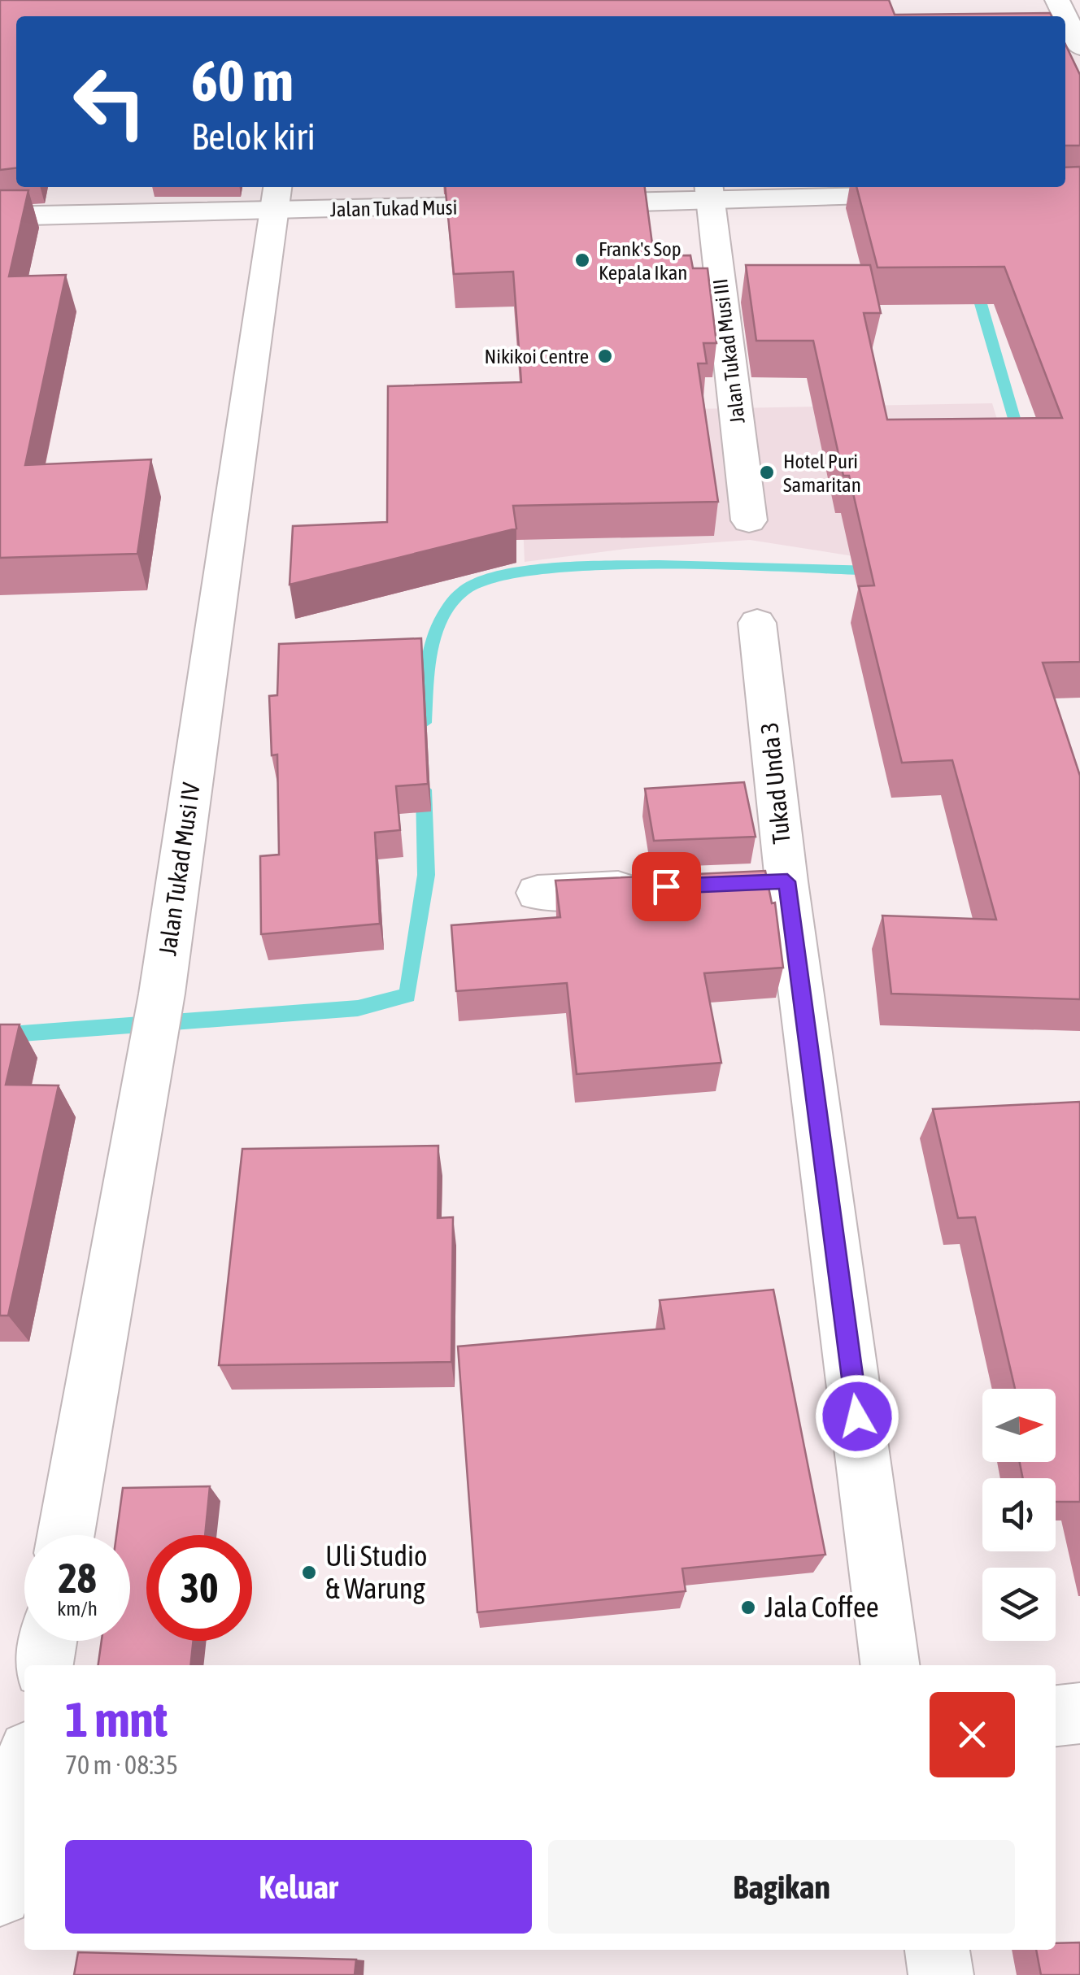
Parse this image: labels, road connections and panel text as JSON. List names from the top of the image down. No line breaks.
{"streets":{"street":["Jalan Tukad Musi","Jalan Tukad Musi III","Tukad Unda 3","Jalan Tukad Musi IV"]},"crossings":[["Jalan Tukad Musi","Jalan Tukad Musi IV"]],"places":["Frank's Sop Kepala Ikan","Nikikoi Centre","Hotel Puri Samaritan","Uli Studio & Warung","Jala Coffee"],"north":"right","page":{"turn":["60 m","Belok kiri"],"speed":"28 km/h","limit":"30","heading":["1 mnt","70 m · 08:35"],"buttons":["Keluar","Bagikan"]}}
